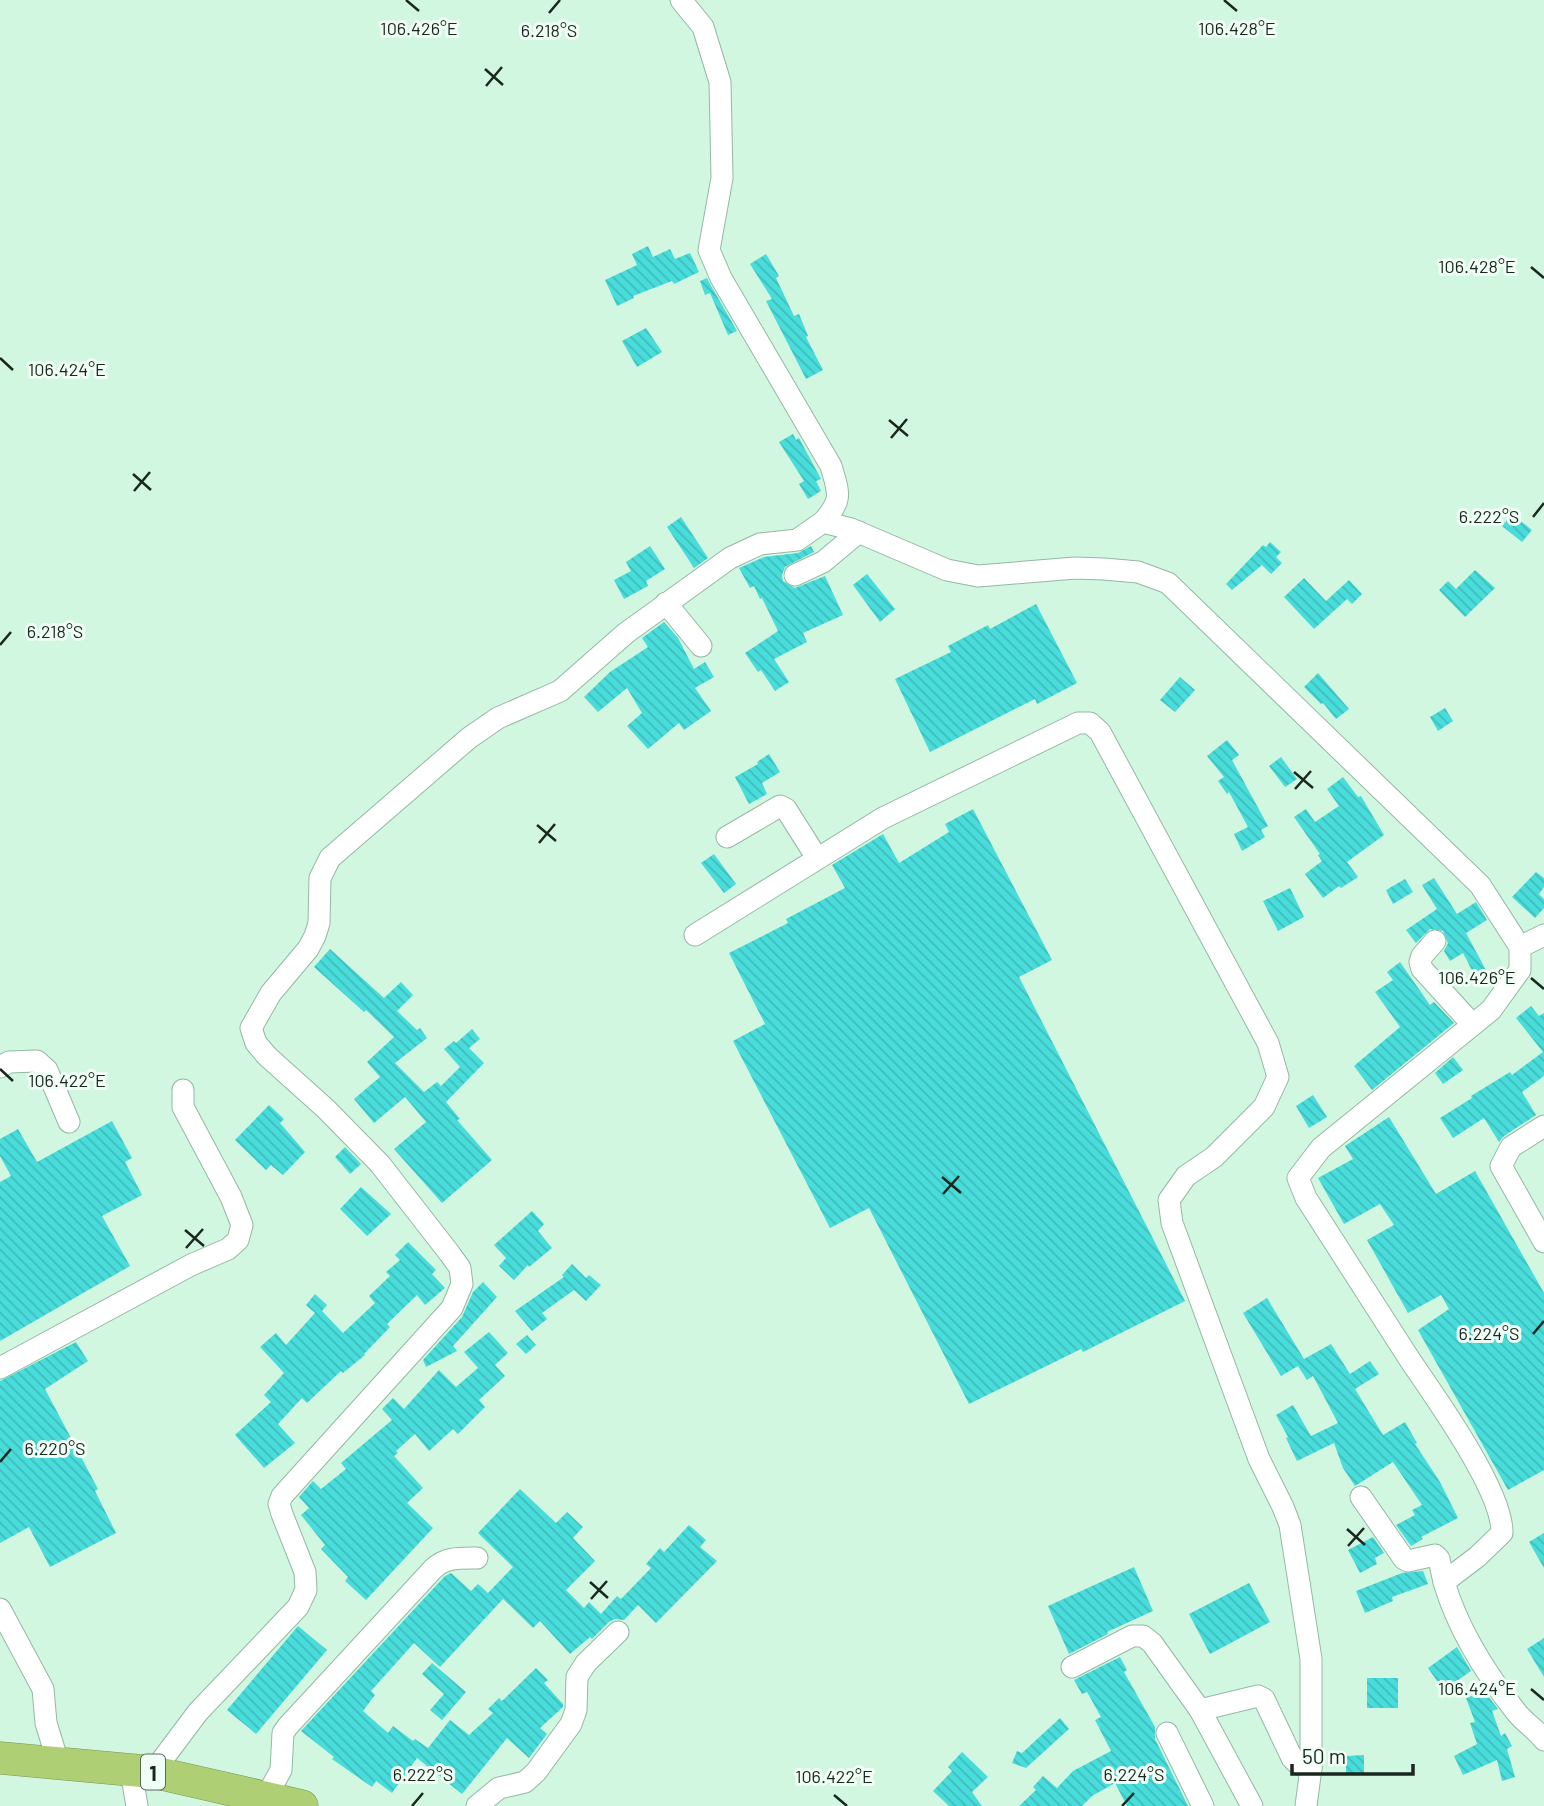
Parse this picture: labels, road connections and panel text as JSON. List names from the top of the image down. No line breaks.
{"streets":{"highway":["1"]},"scale_bar":"50 m","coordinates":["106.426°E","106.428°E","6.218°S","106.424°E","6.222°S","106.422°E","6.224°S","6.220°S"]}
